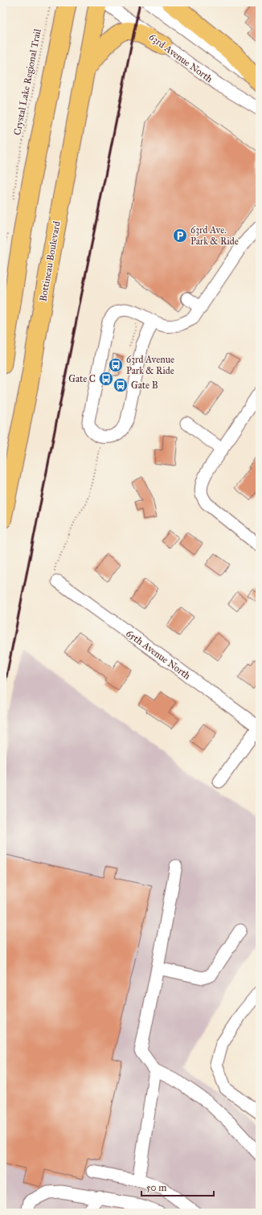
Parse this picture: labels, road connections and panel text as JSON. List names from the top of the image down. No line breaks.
{"streets":{"highway":["Bottineau Boulevard"],"street":["63rd Avenue North","65th Avenue North"],"path":["Crystal Lake Regional Trail"]},"places":{"parking":["63rd Ave. Park & Ride"],"bus stop":["63rd Avenue Park & Ride","Gate C","Gate B"]},"scale_bar":"50 m"}
